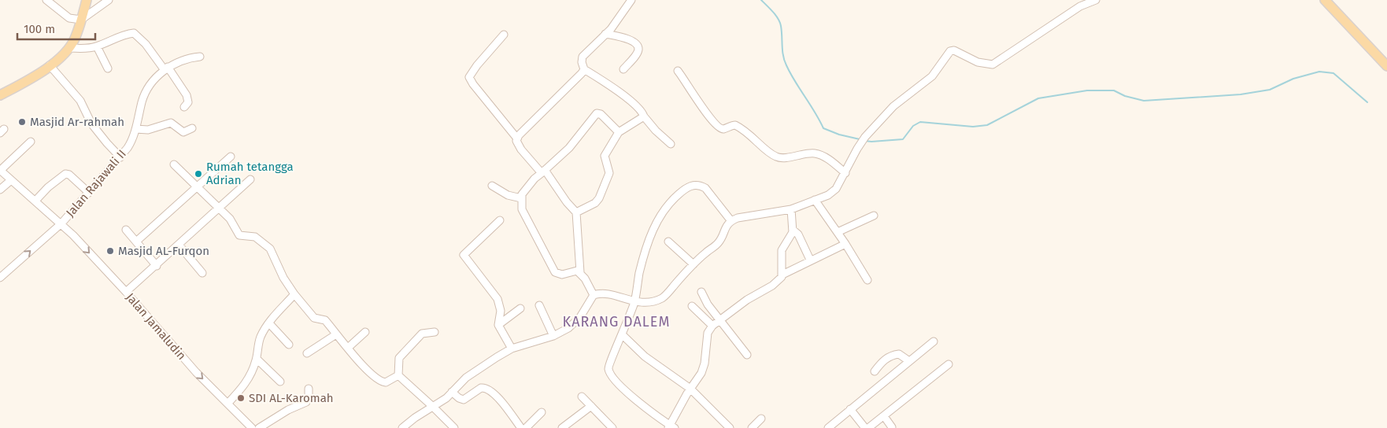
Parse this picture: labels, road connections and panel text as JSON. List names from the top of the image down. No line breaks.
{"streets":{"street":["Jalan Rajawali II","Jalan Jamaludin"]},"crossings":[["Jalan Rajawali II","Jalan Jamaludin"]],"one_way":["Jalan Jamaludin"],"districts":["KARANG DALEM"],"places":["Masjid Ar-rahmah","Rumah tetangga Adrian","Masjid AL-Furqon","SDI AL-Karomah"],"scale_bar":"100 m"}
